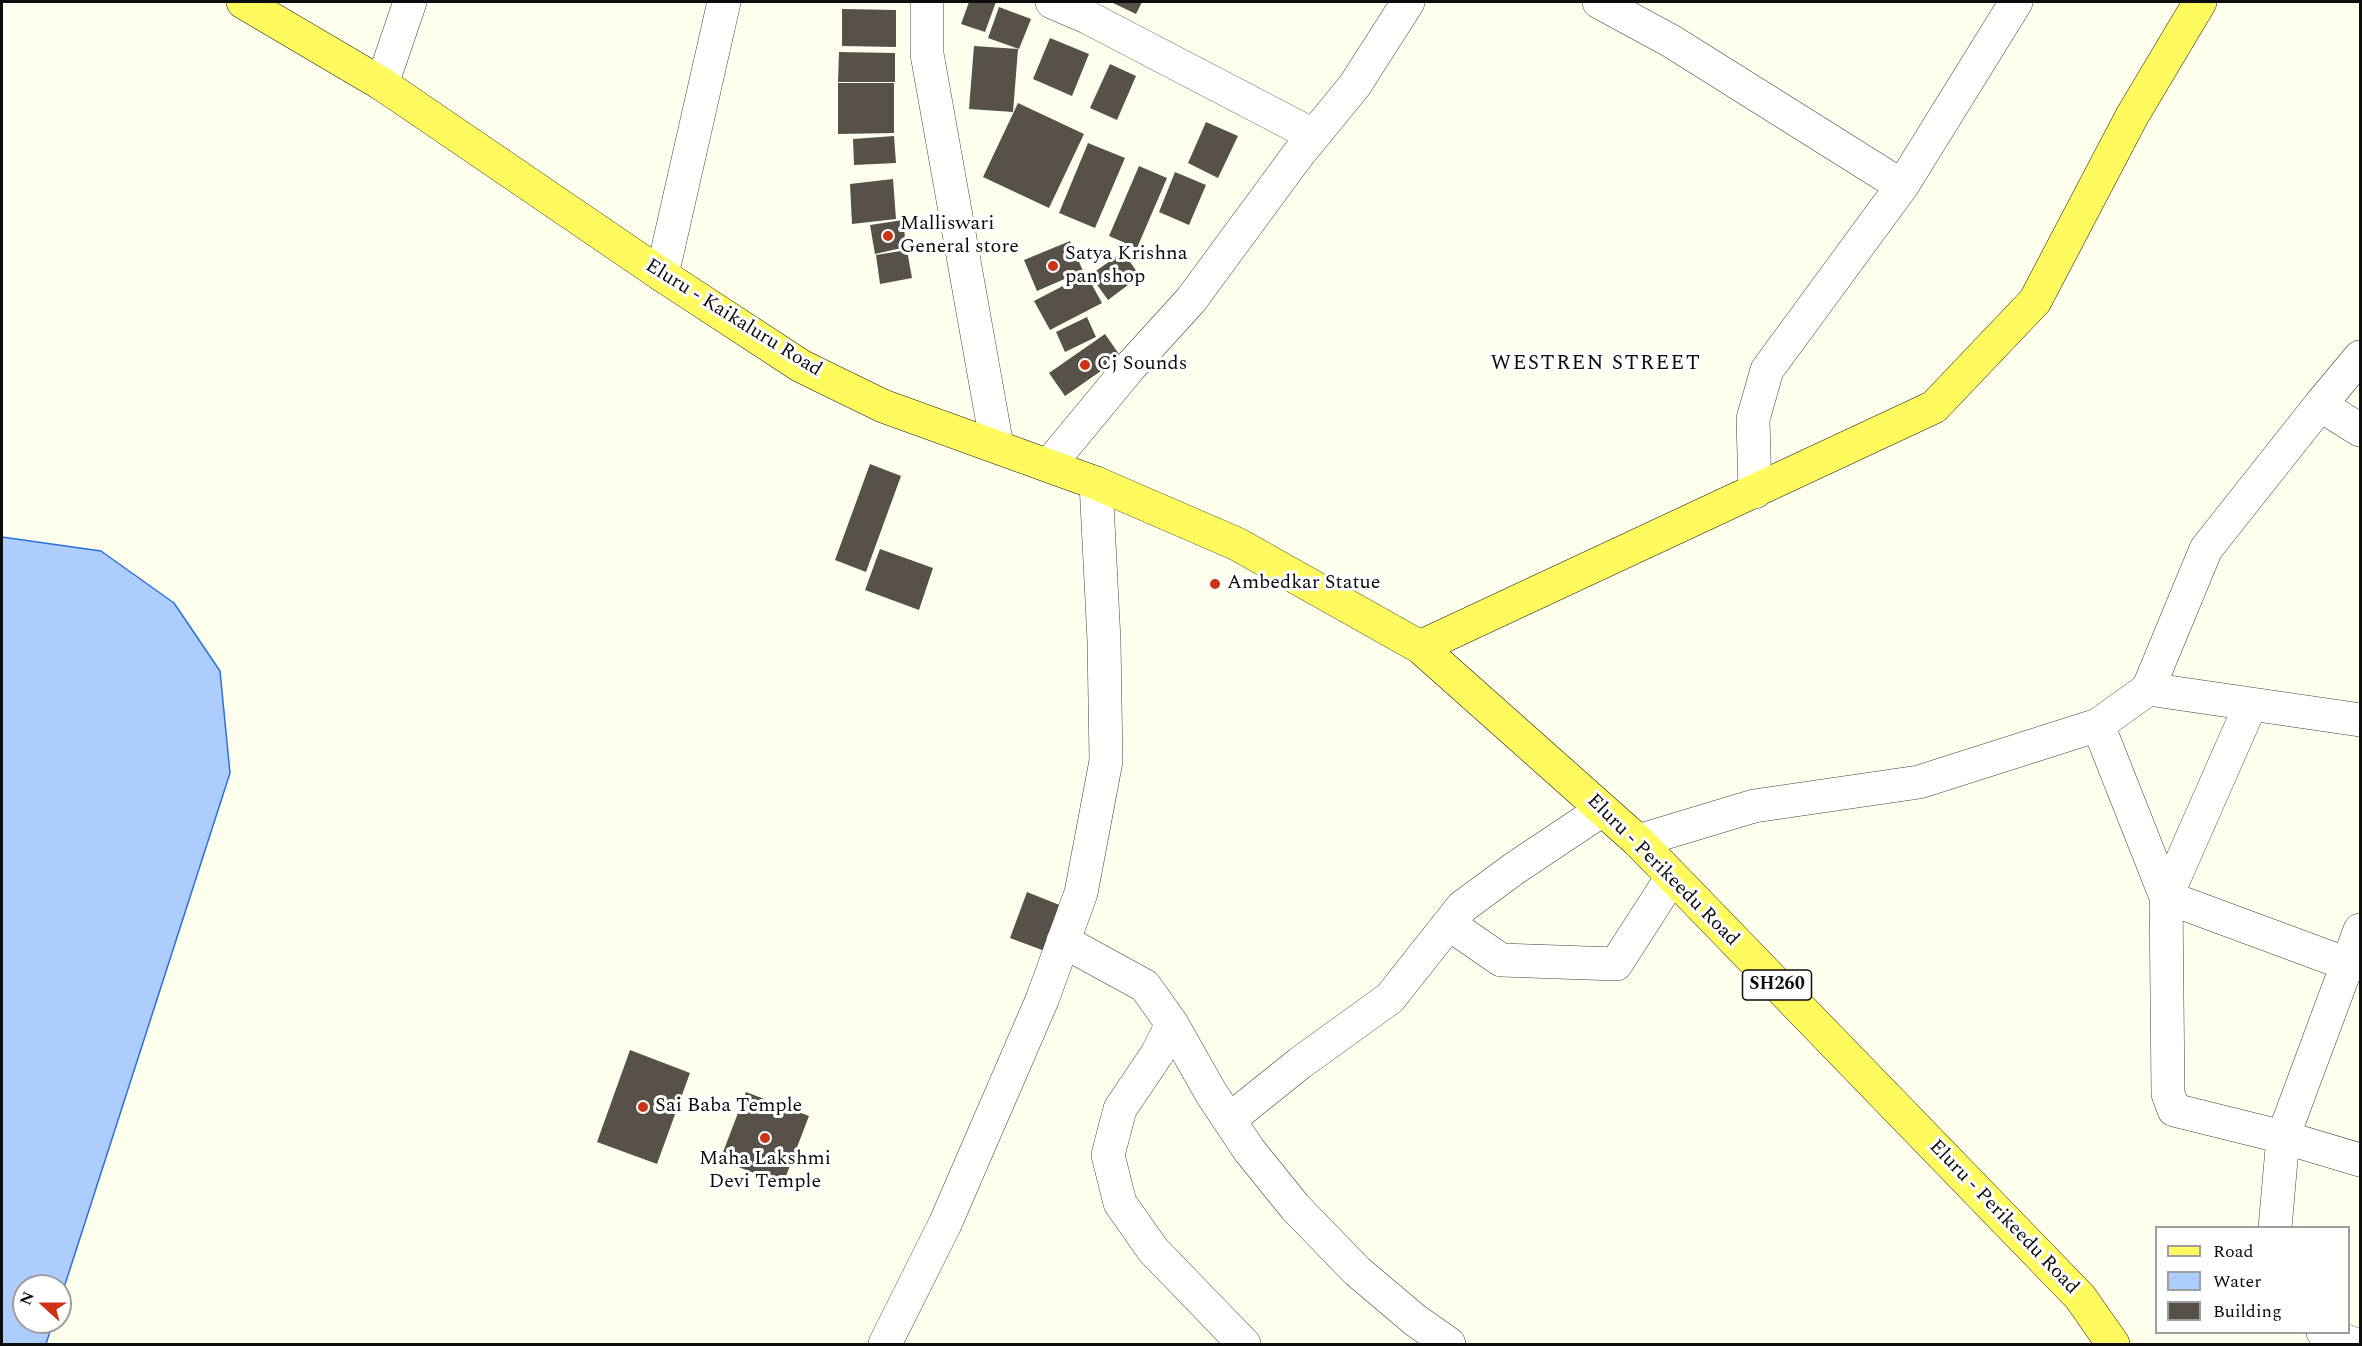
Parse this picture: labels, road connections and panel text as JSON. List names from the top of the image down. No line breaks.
{"streets":{"main road":["Eluru - Kaikaluru Road","Eluru - Perikeedu Road","SH260"]},"crossings":[["Eluru - Kaikaluru Road","Eluru - Perikeedu Road"]],"districts":["WESTREN STREET"],"places":["Malliswari General store","Satya Krishna pan shop","Cj Sounds","Ambedkar Statue","Sai Baba Temple","Maha Lakshmi Devi Temple"],"legend":["Road","Water","Building"],"north":"left"}
